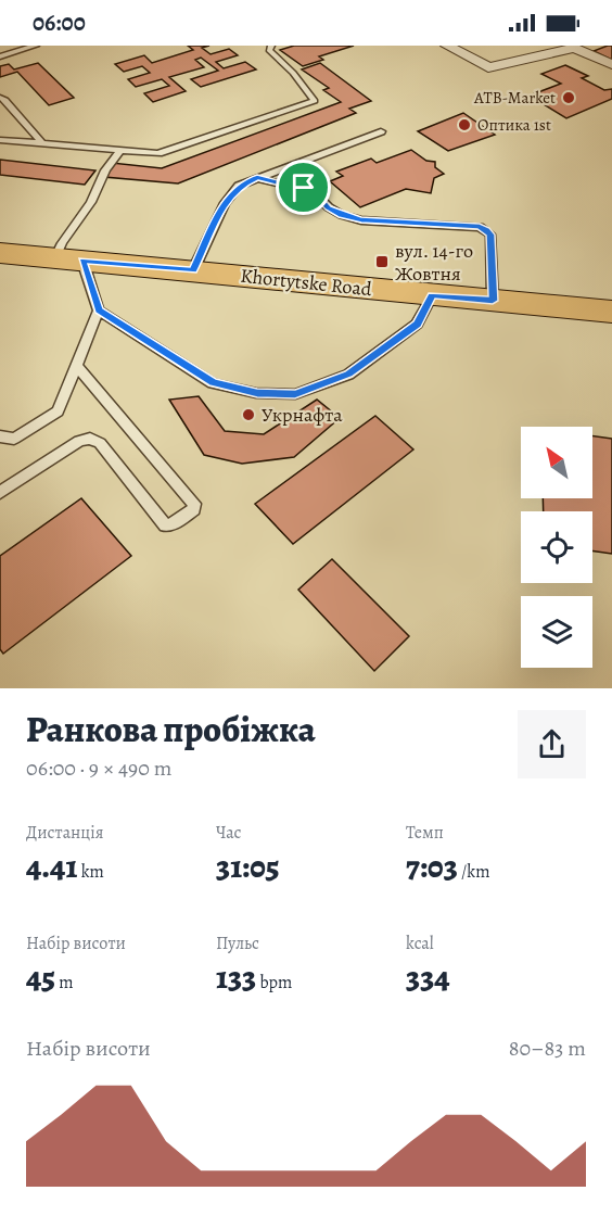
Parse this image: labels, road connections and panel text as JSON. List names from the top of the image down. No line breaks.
{"streets":{"main road":["Khortytske Road"]},"places":{"other":["ATB-Market","Оптика 1st","Укрнафта"],"transit":["вул. 14-го Жовтня"]},"north":"top left","page":{"status":"06:00","heading":["Ранкова пробіжка","06:00 · 9 × 490 m"],"stats":[["Дистанція","4.41 km"],["Час","31:05"],["Темп","7:03 /km"],["Набір висоти","45 m"],["Пульс","133 bpm"],["kcal","334"]],"chart":["Набір висоти","80–83 m"]}}
